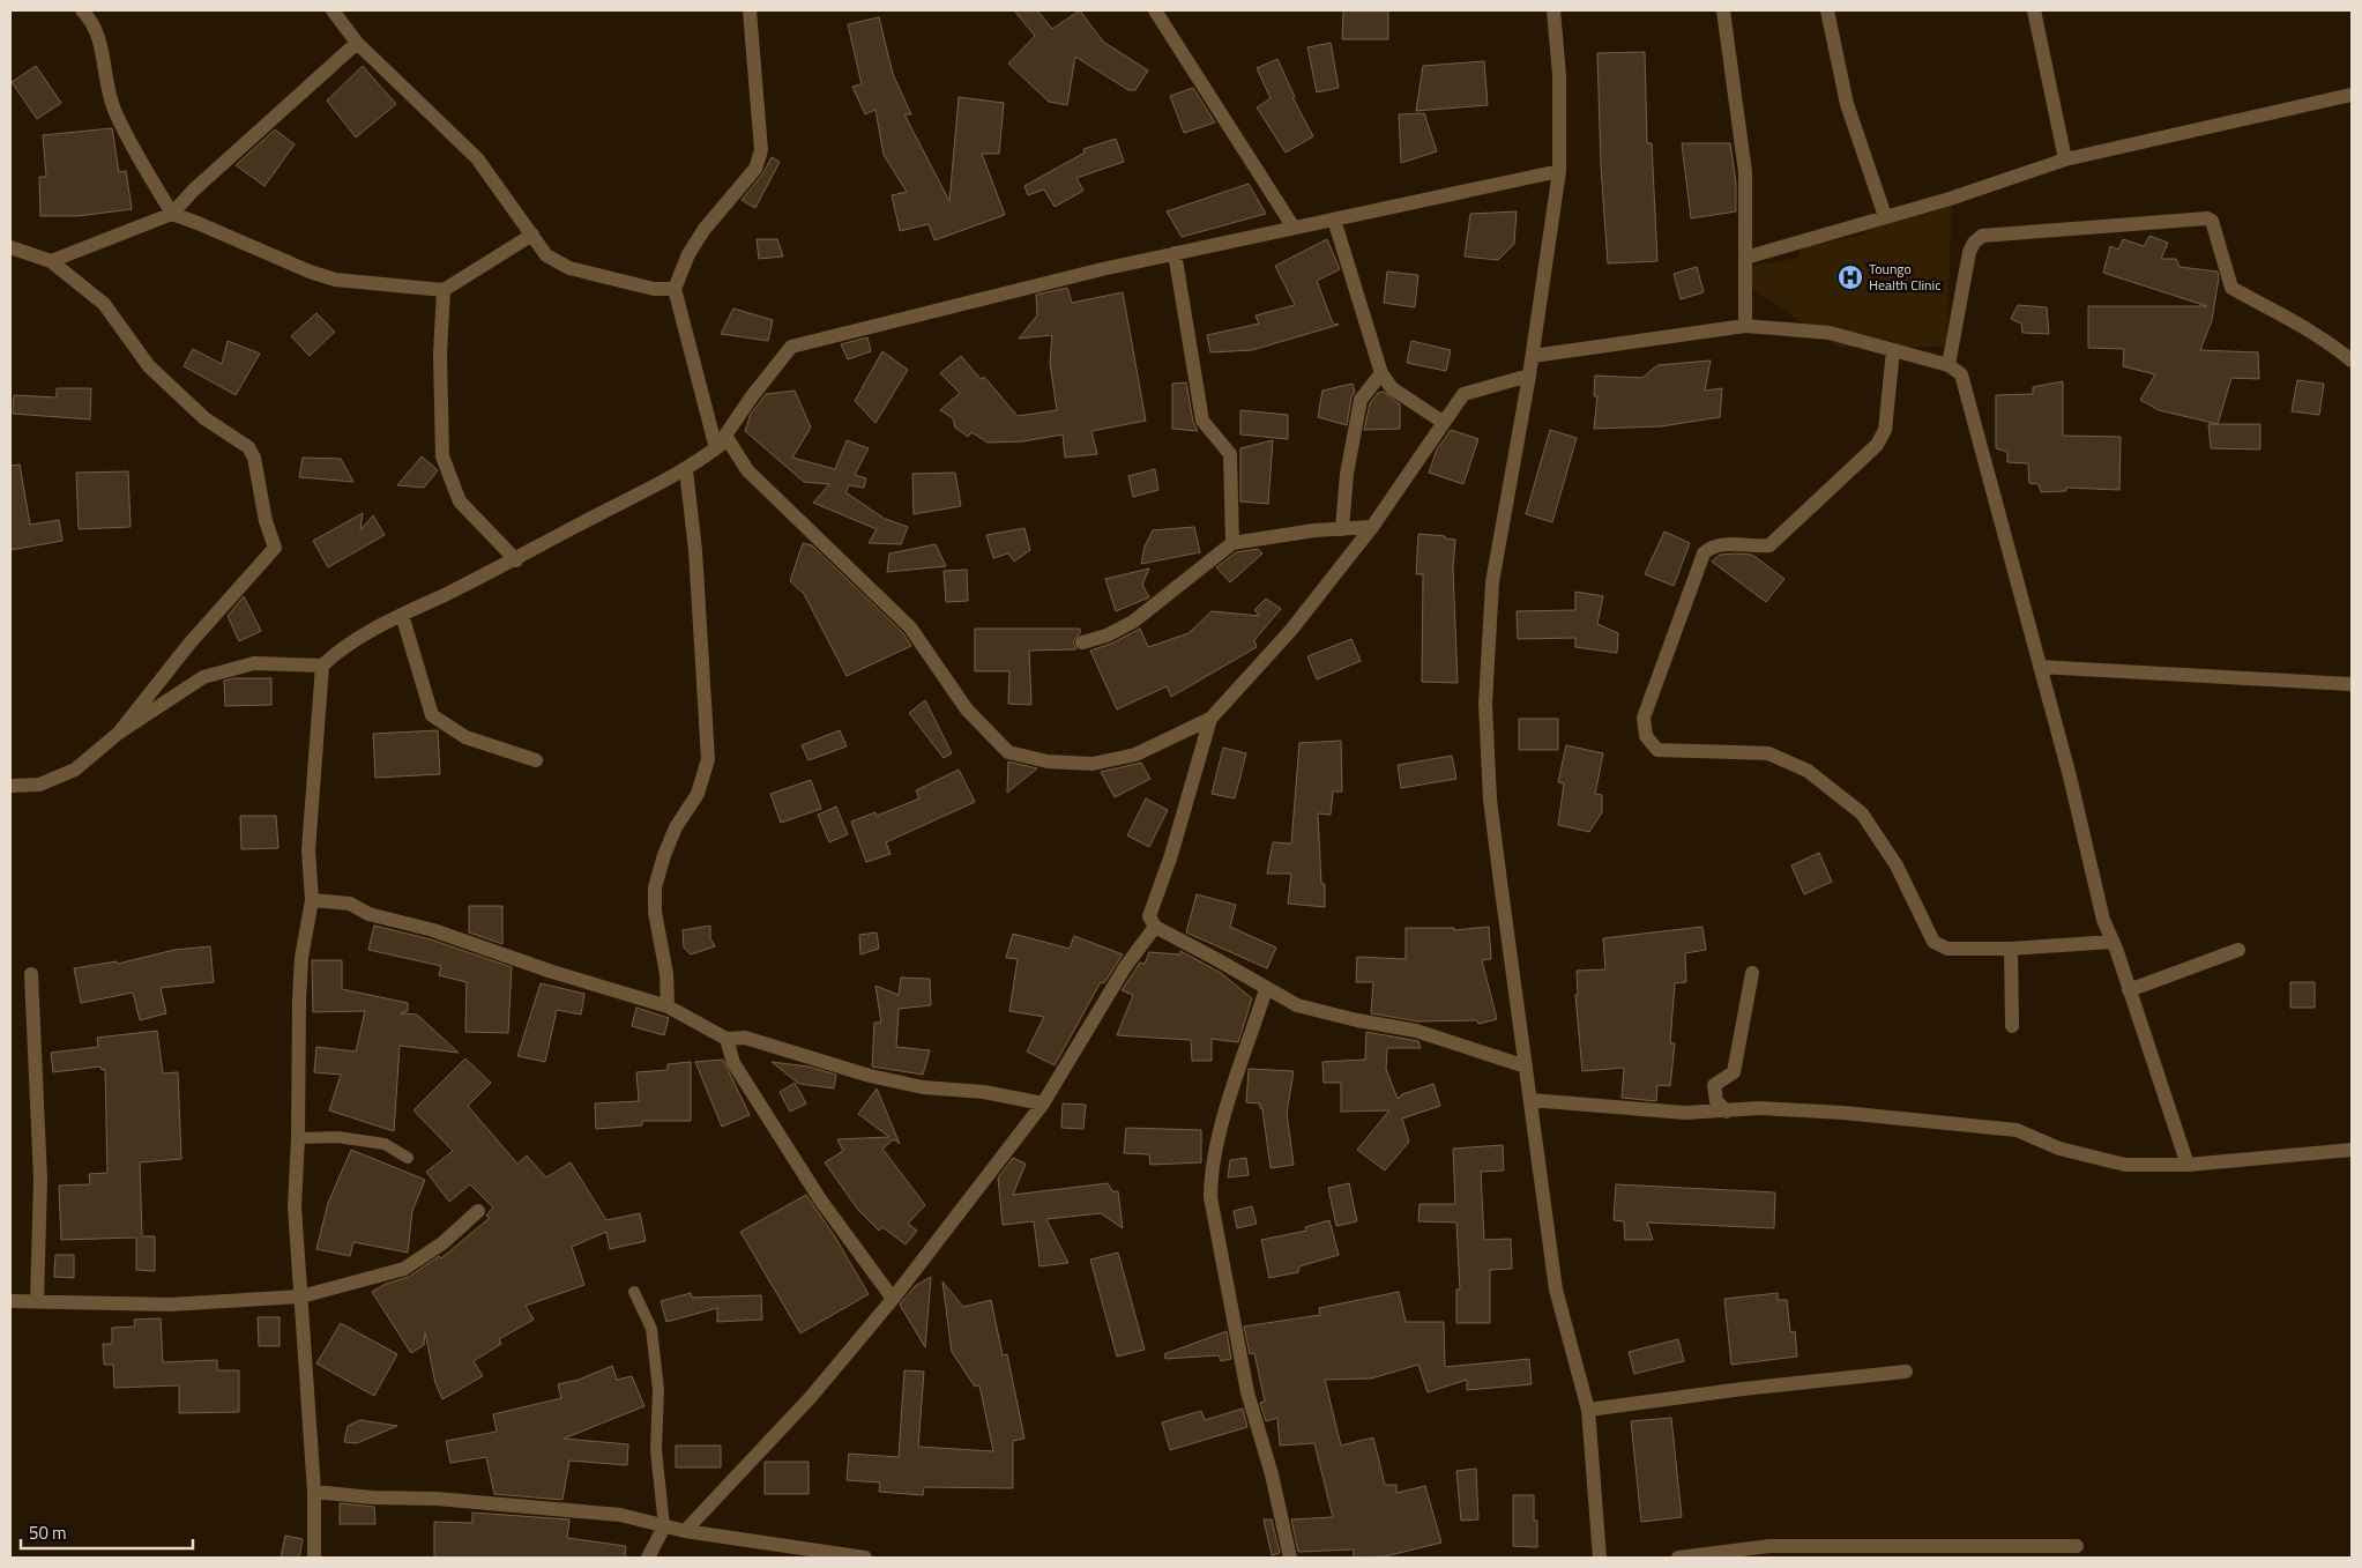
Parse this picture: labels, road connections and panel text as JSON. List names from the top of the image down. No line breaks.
{"places":{"hospital":["Toungo Health Clinic"]},"scale_bar":"50 m"}
